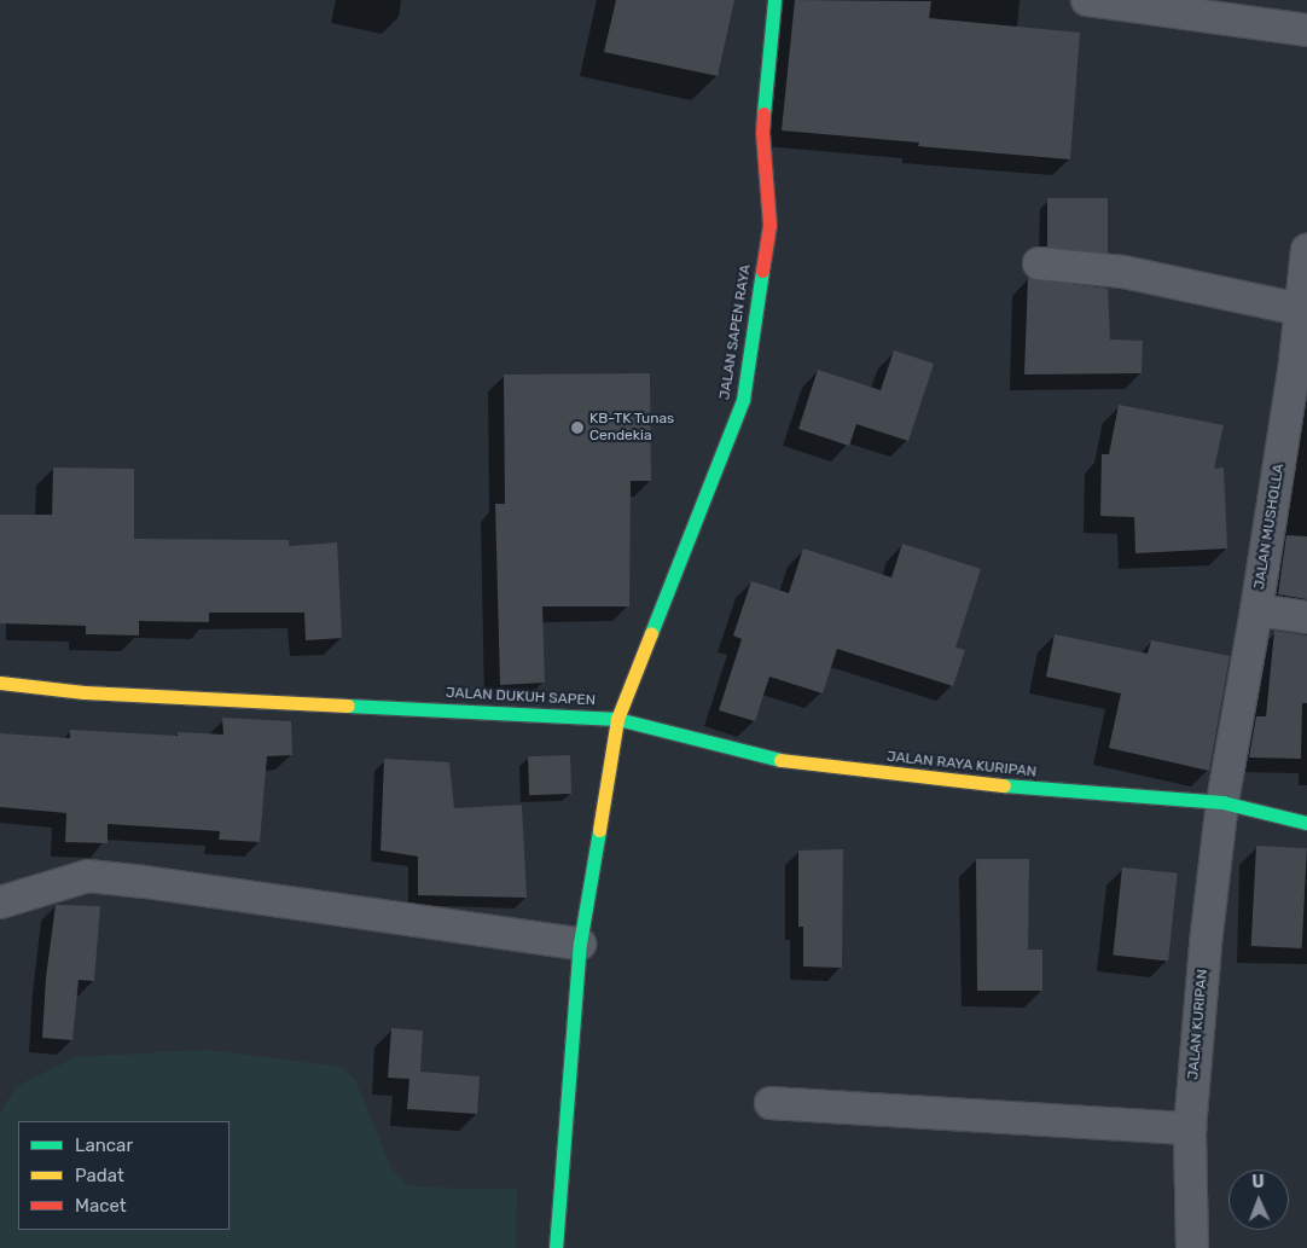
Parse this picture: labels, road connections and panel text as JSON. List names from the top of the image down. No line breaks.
{"streets":{"street":["JALAN SAPEN RAYA","JALAN MUSHOLLA","JALAN DUKUH SAPEN","JALAN RAYA KURIPAN","JALAN KURIPAN"]},"crossings":[["JALAN SAPEN RAYA","JALAN DUKUH SAPEN"],["JALAN SAPEN RAYA","JALAN RAYA KURIPAN"],["JALAN MUSHOLLA","JALAN RAYA KURIPAN"],["JALAN MUSHOLLA","JALAN KURIPAN"],["JALAN DUKUH SAPEN","JALAN RAYA KURIPAN"],["JALAN RAYA KURIPAN","JALAN KURIPAN"]],"places":["KB-TK Tunas Cendekia"],"legend":["Lancar","Padat","Macet"],"north":"top"}
